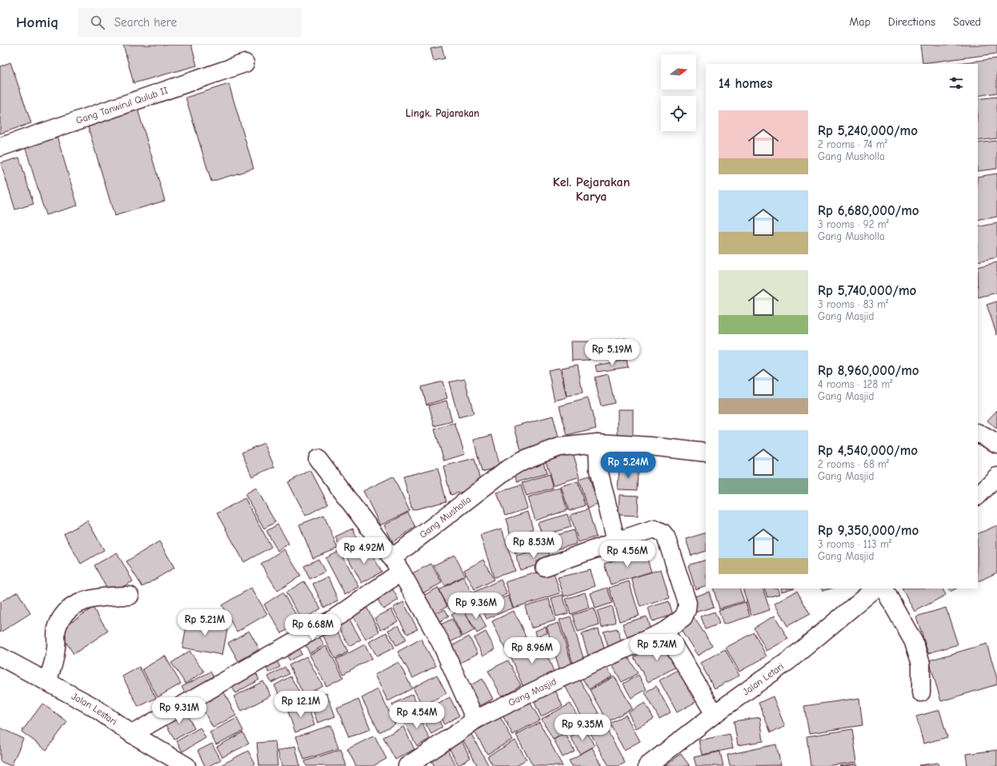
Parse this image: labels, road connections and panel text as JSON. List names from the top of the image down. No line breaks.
{"streets":{"street":["Gang Tanwirul Qulub II","Gang Musholla","Jalan Letari","Gang Masjid","Jalan Lestari"]},"crossings":[["Gang Musholla","Jalan Lestari"]],"districts":["Lingk. Pajarakan","Kel. Pejarakan Karya"],"north":"right","page":{"header":"Homiq","search":"Search here","nav":["Map","Directions","Saved"],"heading":"14 homes","list":[{"name":"Rp 5,240,000/mo","note":"2 rooms · 74 m² · Gang Musholla"},{"name":"Rp 6,680,000/mo","note":"3 rooms · 92 m² · Gang Musholla"},{"name":"Rp 5,740,000/mo","note":"3 rooms · 83 m² · Gang Masjid"},{"name":"Rp 8,960,000/mo","note":"4 rooms · 128 m² · Gang Masjid"},{"name":"Rp 4,540,000/mo","note":"2 rooms · 68 m² · Gang Masjid"},{"name":"Rp 9,350,000/mo","note":"3 rooms · 113 m² · Gang Masjid"}],"price":["Rp 5.19M","Rp 5.24M","Rp 8.53M","Rp 4.92M","Rp 4.56M","Rp 9.36M","Rp 5.21M","Rp 6.68M","Rp 5.74M","Rp 8.96M","Rp 12.1M","Rp 9.31M","Rp 4.54M","Rp 9.35M"]}}
